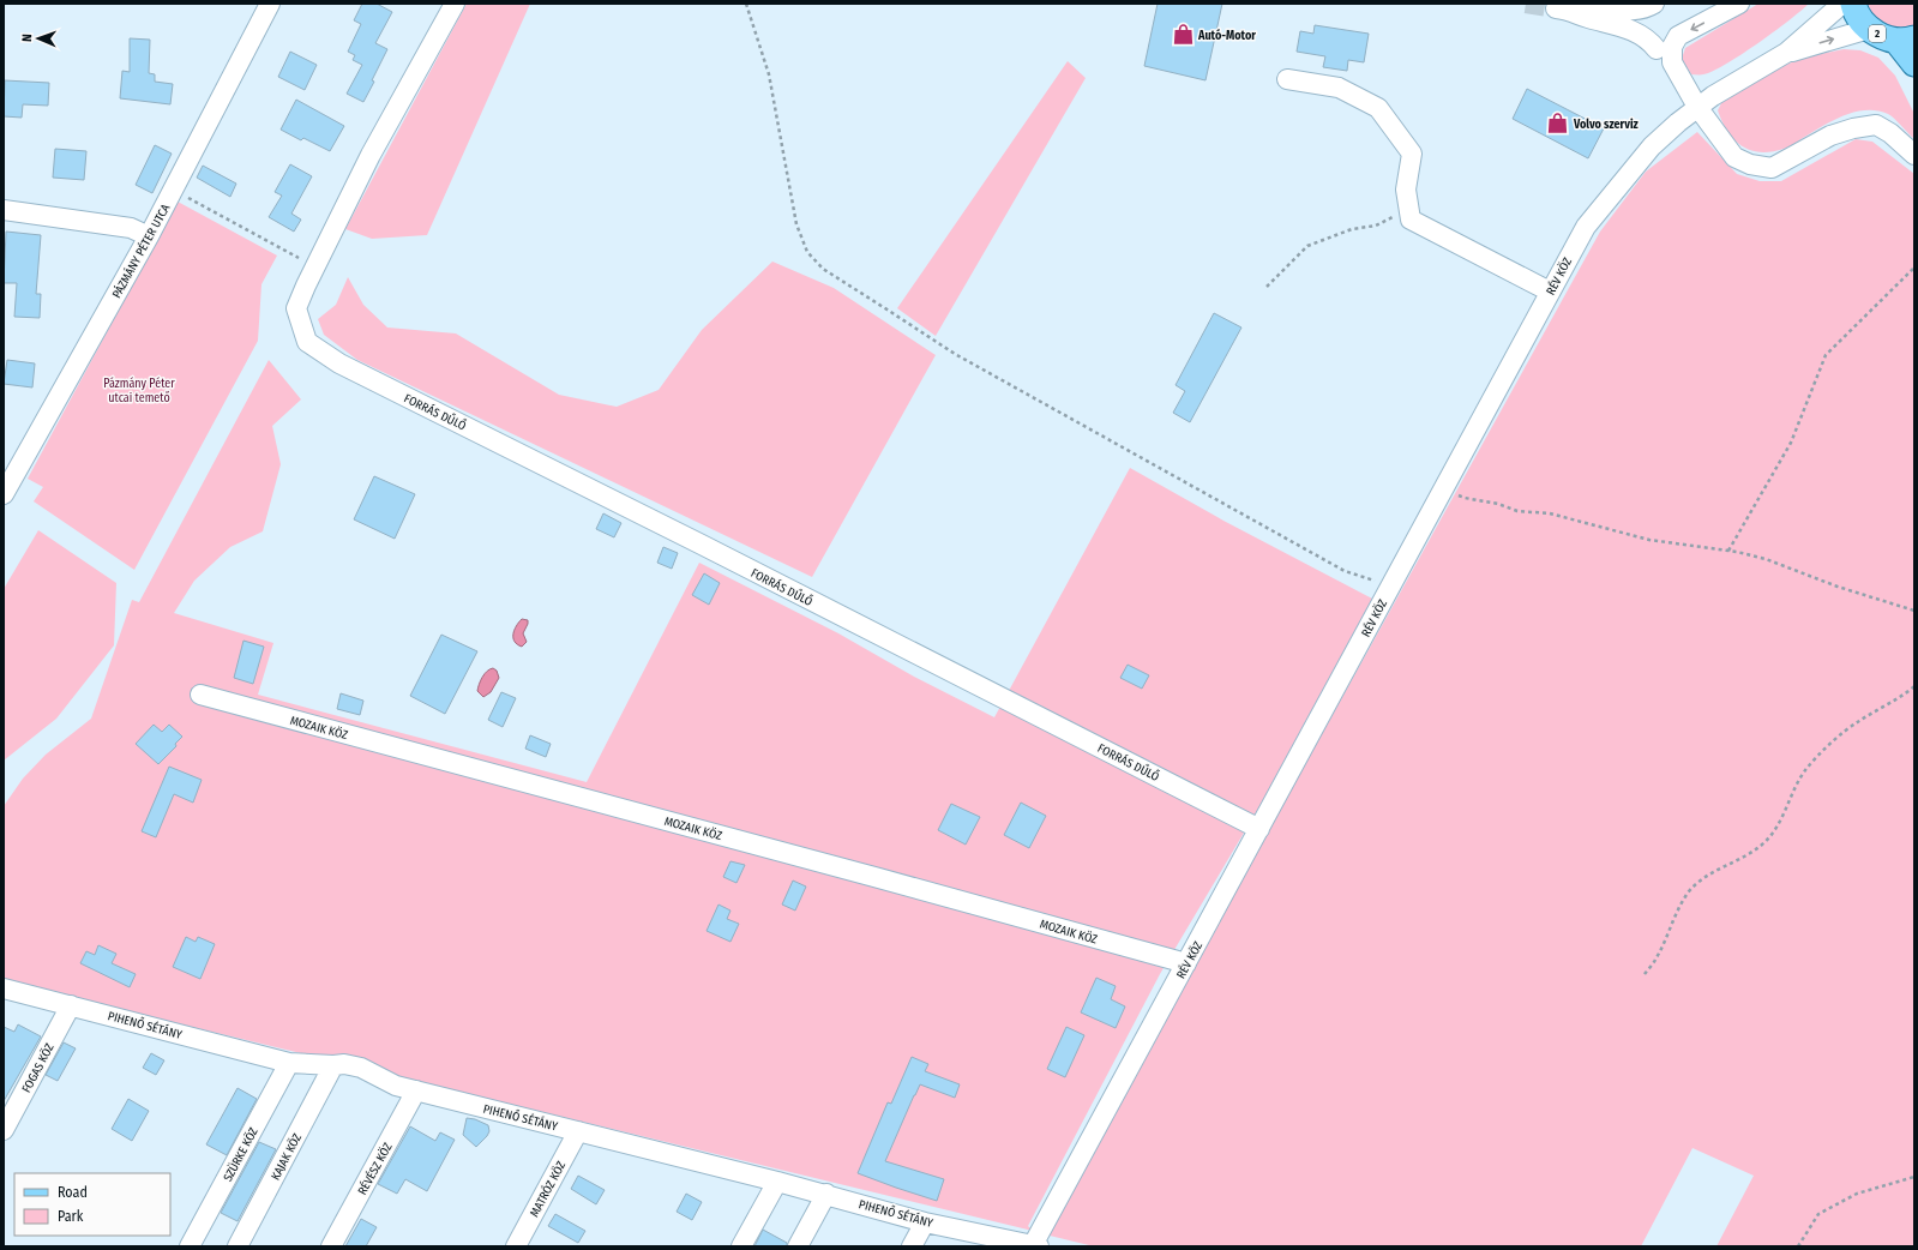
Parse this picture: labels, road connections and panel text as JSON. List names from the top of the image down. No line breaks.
{"streets":{"main road":["2"],"street":["PÁZMÁNY PÉTER UTCA","RÉV KÖZ","FORRÁS DŰLŐ","MOZAIK KÖZ","PIHENŐ SÉTÁNY","FOGAS KÖZ","SZÜRKE KÖZ","KAJAK KÖZ","RÉVÉSZ KÖZ","MATRÓZ KÖZ"]},"crossings":[["2","RÉV KÖZ"],["RÉV KÖZ","FORRÁS DŰLŐ"],["RÉV KÖZ","MOZAIK KÖZ"],["RÉV KÖZ","PIHENŐ SÉTÁNY"],["PIHENŐ SÉTÁNY","FOGAS KÖZ"],["PIHENŐ SÉTÁNY","SZÜRKE KÖZ"],["PIHENŐ SÉTÁNY","KAJAK KÖZ"],["PIHENŐ SÉTÁNY","RÉVÉSZ KÖZ"],["PIHENŐ SÉTÁNY","MATRÓZ KÖZ"]],"parks":["Pázmány Péter utcai temető"],"places":{"shop":["Autó-Motor","Volvo szerviz"]},"legend":["Road","Park"],"north":"left"}
